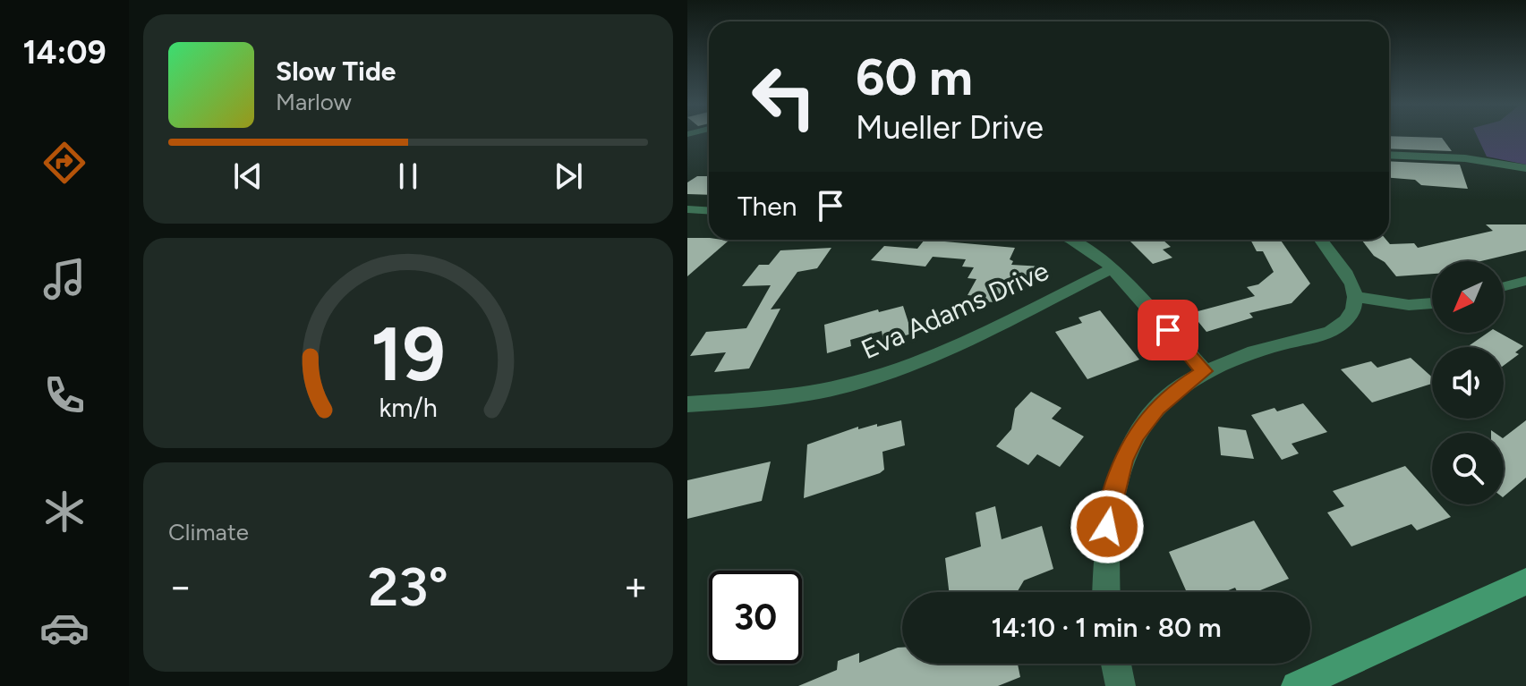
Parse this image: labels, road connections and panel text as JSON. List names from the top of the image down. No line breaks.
{"streets":{"street":["Eva Adams Drive"]},"north":"bottom left","page":{"tabs":"14:09","turn":["60 m","Mueller Drive"],"song":["Slow Tide","Marlow"],"then":"Then","tile":"Climate","heat":["−","23°","+"],"limit":"30","trip":"14:10 · 1 min · 80 m","gauge":["19","km/h"]}}
